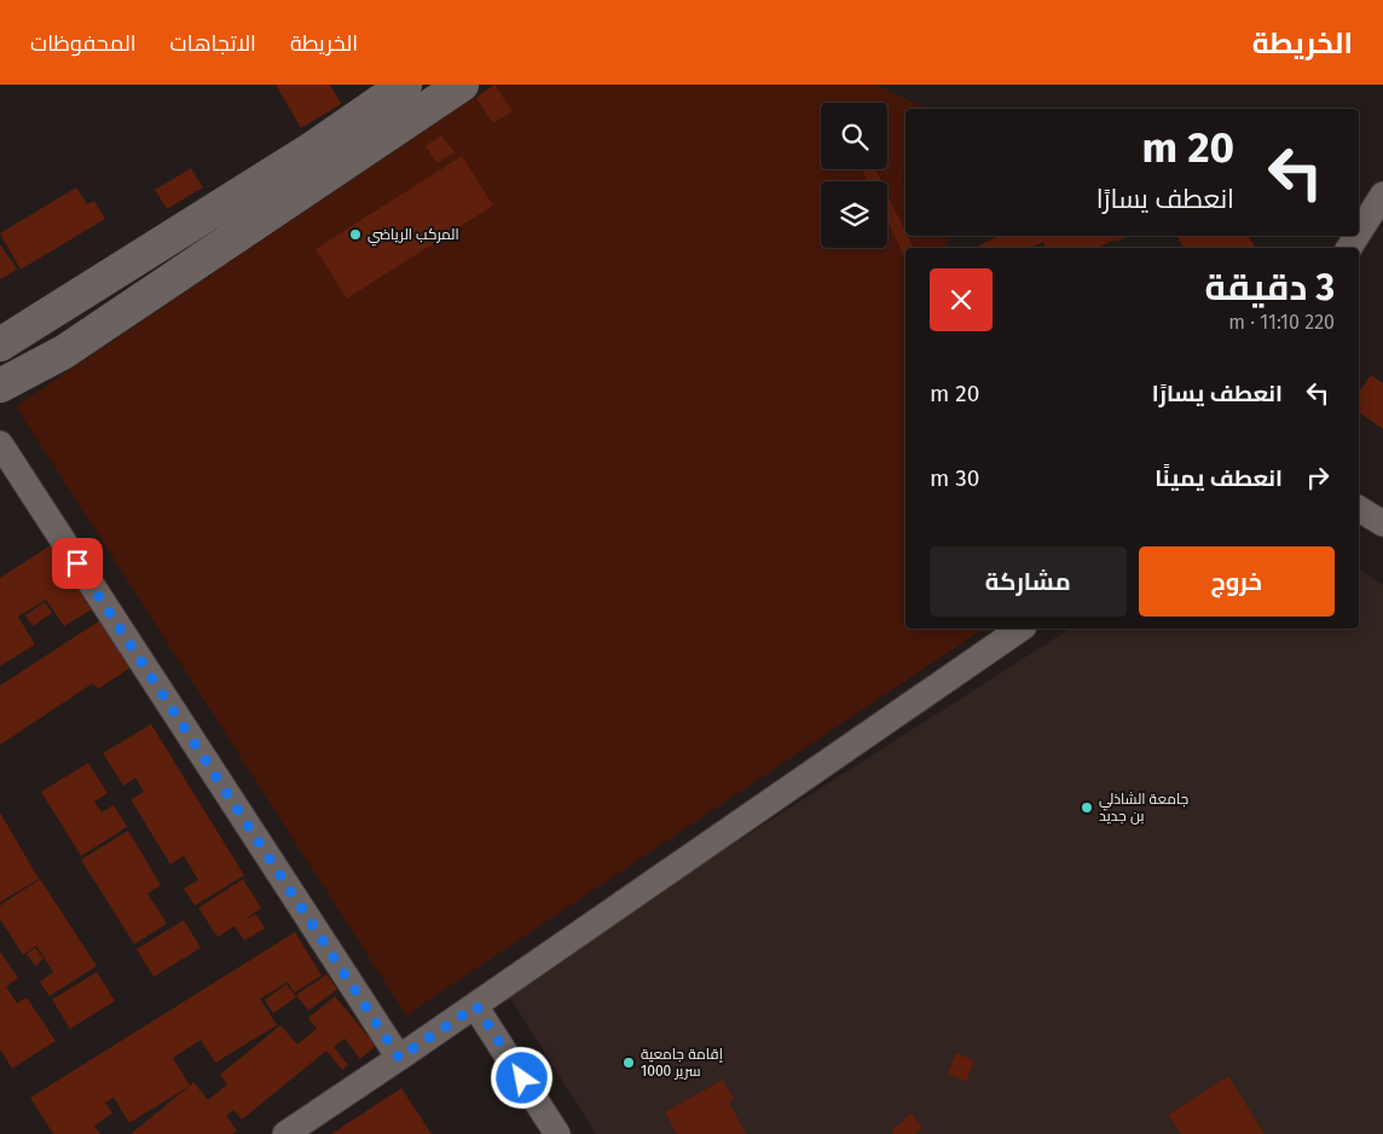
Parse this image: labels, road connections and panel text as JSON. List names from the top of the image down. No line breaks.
{"places":["المركب الرياضي","جامعة الشاذلي بن جديد","إقامة جامعية 1000 سرير"],"page":{"header":"الخريطة","nav":["الخريطة","الاتجاهات","المحفوظات"],"turn":["20 m","انعطف يسارًا"],"heading":["3 دقيقة","220 m · 11:10"],"list":[{"name":"انعطف يسارًا","value":"20 m"},{"name":"انعطف يمينًا","value":"30 m"}],"buttons":["خروج","مشاركة"]}}
